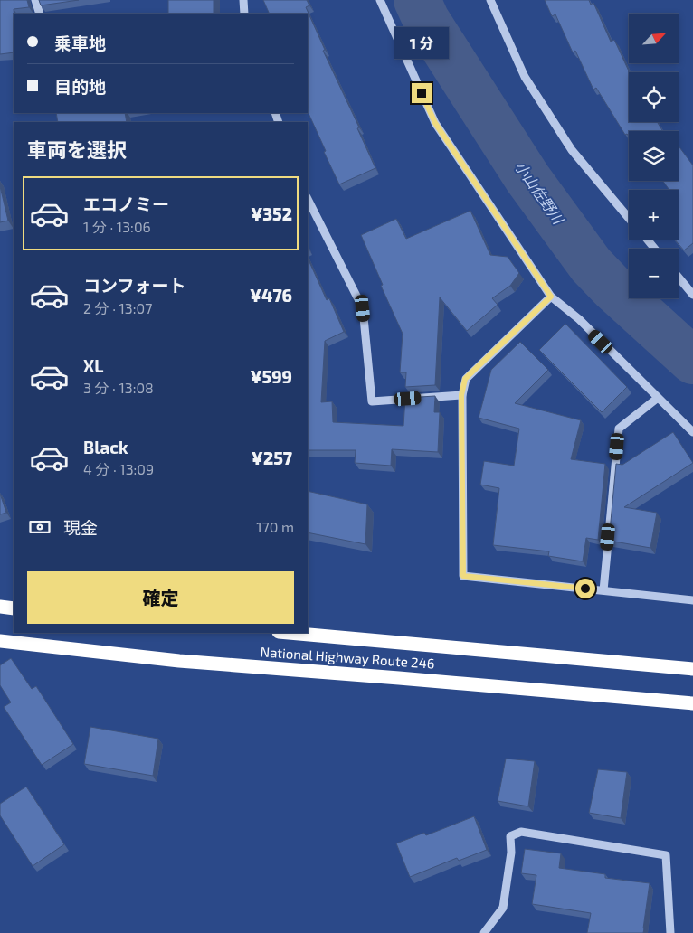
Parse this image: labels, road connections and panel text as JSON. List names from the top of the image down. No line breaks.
{"streets":{"highway":["National Highway Route 246"]},"water":["小山佐野川"],"north":"top right","page":{"map_buttons":["+","−"],"banner":["乗車地","目的地"],"bubble":"1 分","heading":"車両を選択","list":[{"name":"エコノミー","note":"1 分 · 13:06","value":"¥352"},{"name":"コンフォート","note":"2 分 · 13:07","value":"¥476"},{"name":"XL","note":"3 分 · 13:08","value":"¥599"},{"name":"Black","note":"4 分 · 13:09","value":"¥257"}],"pay":["現金","170 m"],"buttons":"確定"}}
